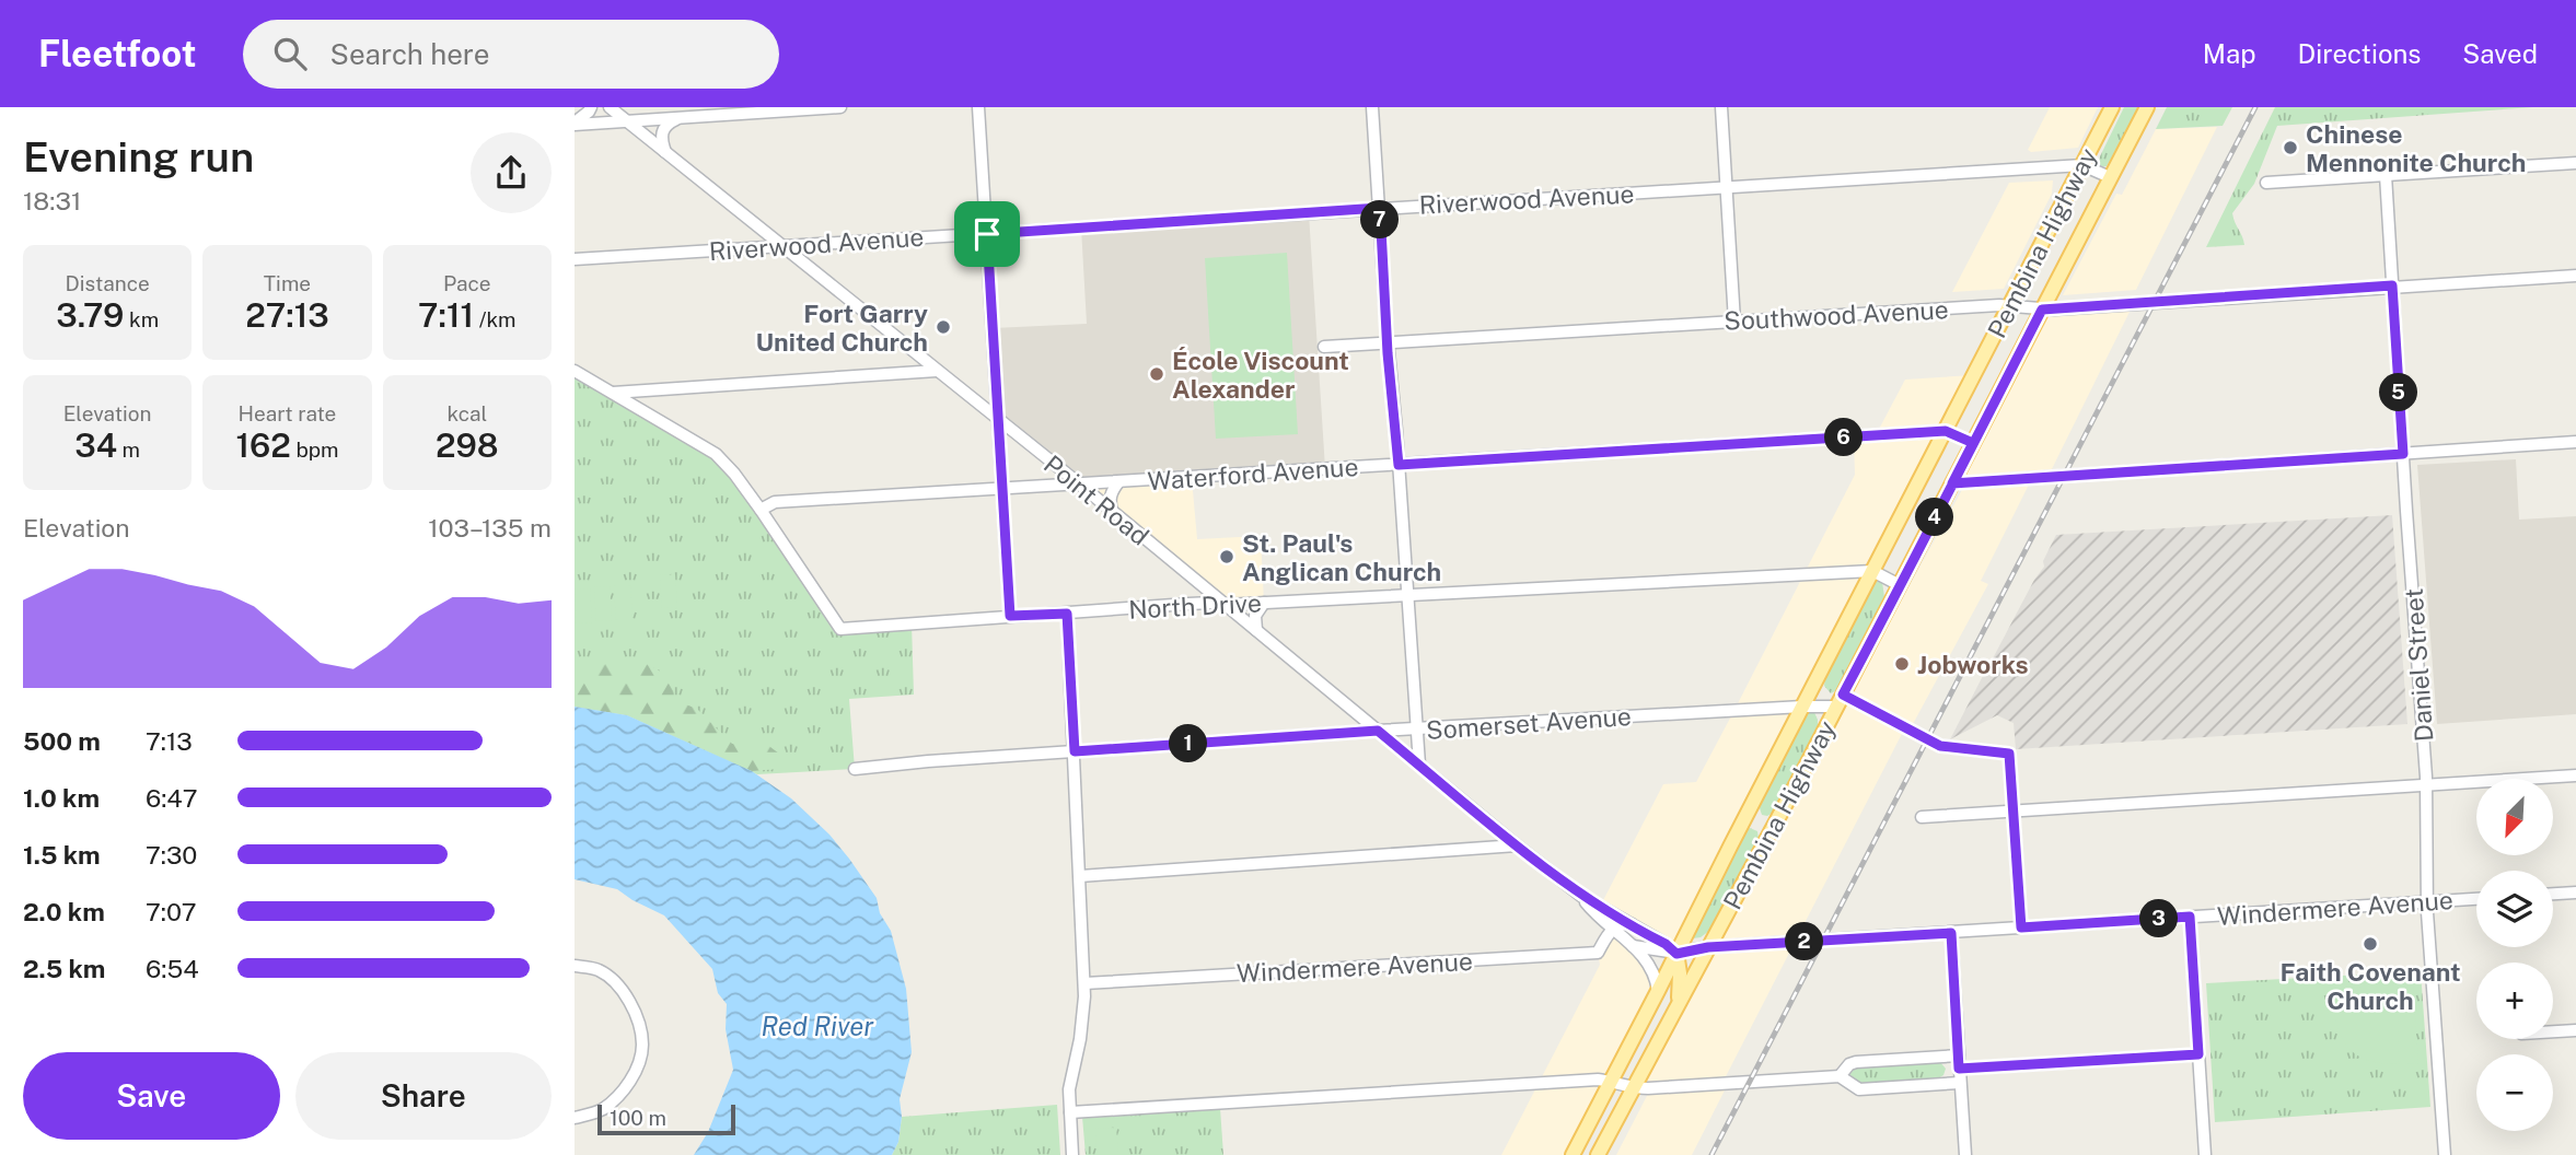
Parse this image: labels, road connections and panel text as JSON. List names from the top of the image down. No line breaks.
{"streets":{"main road":["Pembina Highway"],"street":["Riverwood Avenue","Southwood Avenue","Waterford Avenue","Point Road","North Drive","Daniel Street","Somerset Avenue","Windermere Avenue"]},"crossings":[["Riverwood Avenue","Pembina Highway"],["Riverwood Avenue","Point Road"],["Pembina Highway","Southwood Avenue"],["Pembina Highway","Waterford Avenue"],["Pembina Highway","Point Road"],["Pembina Highway","North Drive"],["Pembina Highway","Somerset Avenue"],["Pembina Highway","Windermere Avenue"],["Southwood Avenue","Daniel Street"],["Waterford Avenue","Point Road"],["Waterford Avenue","North Drive"],["Point Road","North Drive"],["Point Road","Somerset Avenue"],["Point Road","Windermere Avenue"],["Daniel Street","Windermere Avenue"]],"water":["Red River"],"places":["Chinese Mennonite Church","Fort Garry United Church","École Viscount Alexander","St. Paul's Anglican Church","Jobworks","Faith Covenant Church"],"scale_bar":"100 m","north":"bottom left","page":{"header":"Fleetfoot","search":"Search here","nav":["Map","Directions","Saved"],"heading":["Evening run","18:31"],"pins":["7","5","6","4","1","3","2"],"stats":[["Distance","3.79 km"],["Time","27:13"],["Pace","7:11 /km"],["Elevation","34 m"],["Heart rate","162 bpm"],["kcal","298"]],"chart":["Elevation","103–135 m"],"list":[{"name":"500 m","note":"7:13"},{"name":"1.0 km","note":"6:47"},{"name":"1.5 km","note":"7:30"},{"name":"2.0 km","note":"7:07"},{"name":"2.5 km","note":"6:54"}],"map_buttons":["+","−"],"buttons":["Save","Share"],"scale":"100 m"}}
